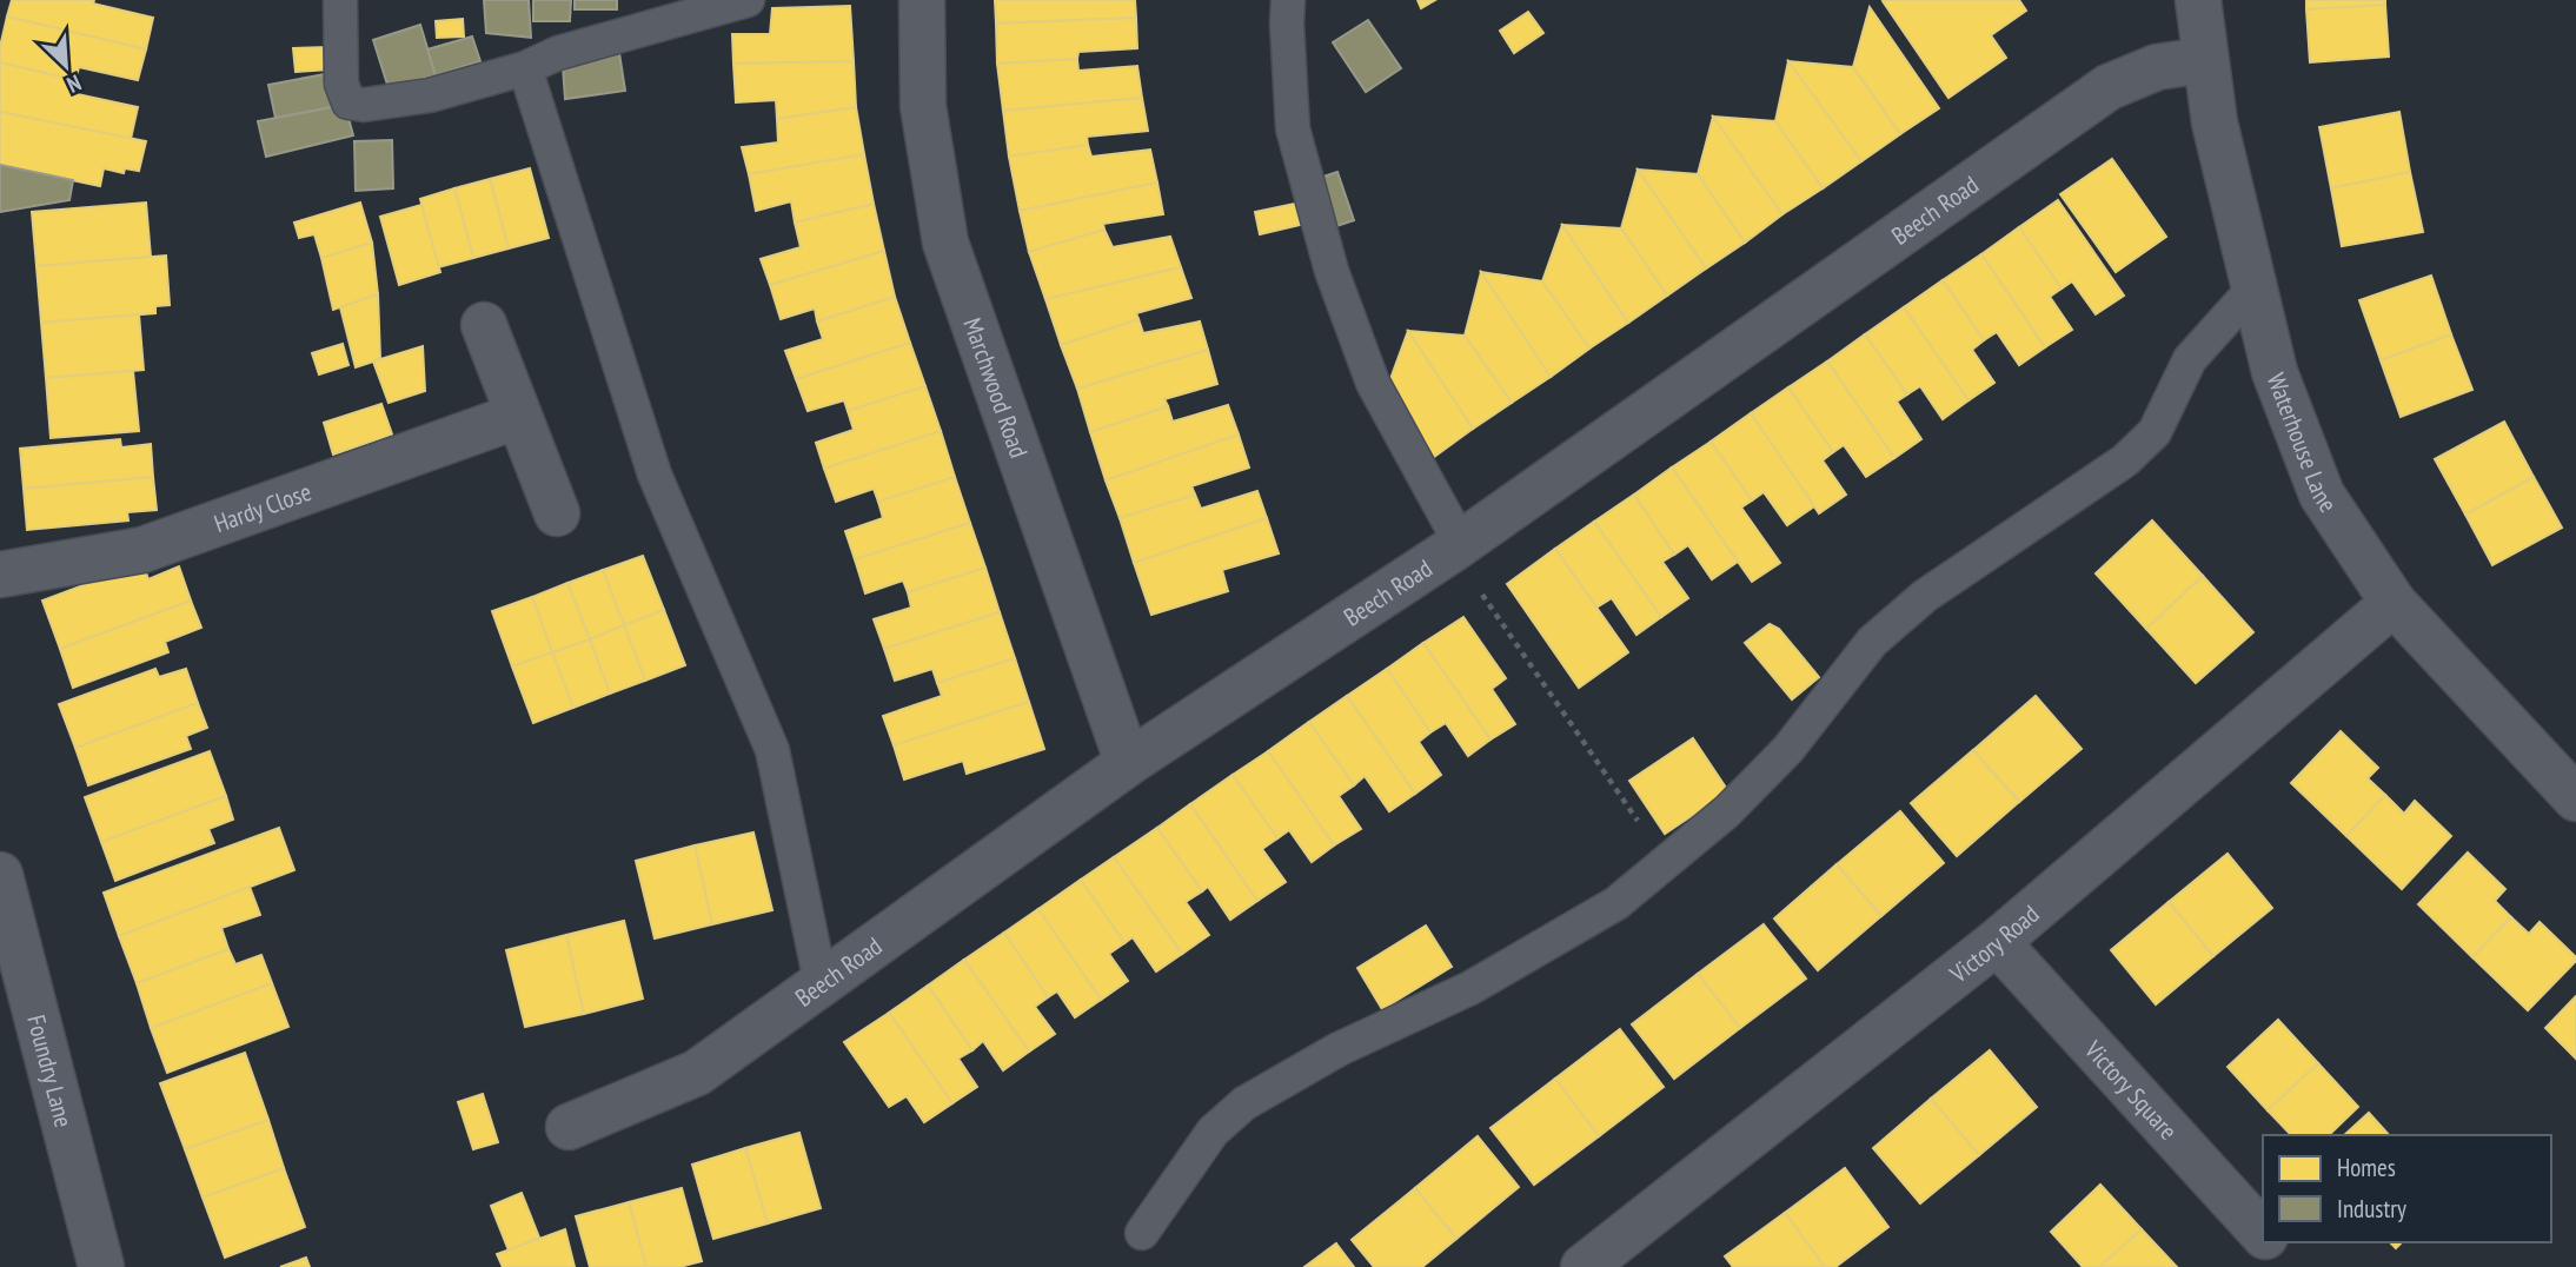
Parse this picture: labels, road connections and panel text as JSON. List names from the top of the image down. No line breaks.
{"streets":{"street":["Beech Road","Marchwood Road","Waterhouse Lane","Hardy Close","Victory Road","Foundry Lane","Victory Square"]},"crossings":[["Beech Road","Marchwood Road"],["Beech Road","Waterhouse Lane"],["Waterhouse Lane","Victory Road"],["Victory Road","Victory Square"]],"legend":["Homes","Industry"],"north":"bottom right"}
